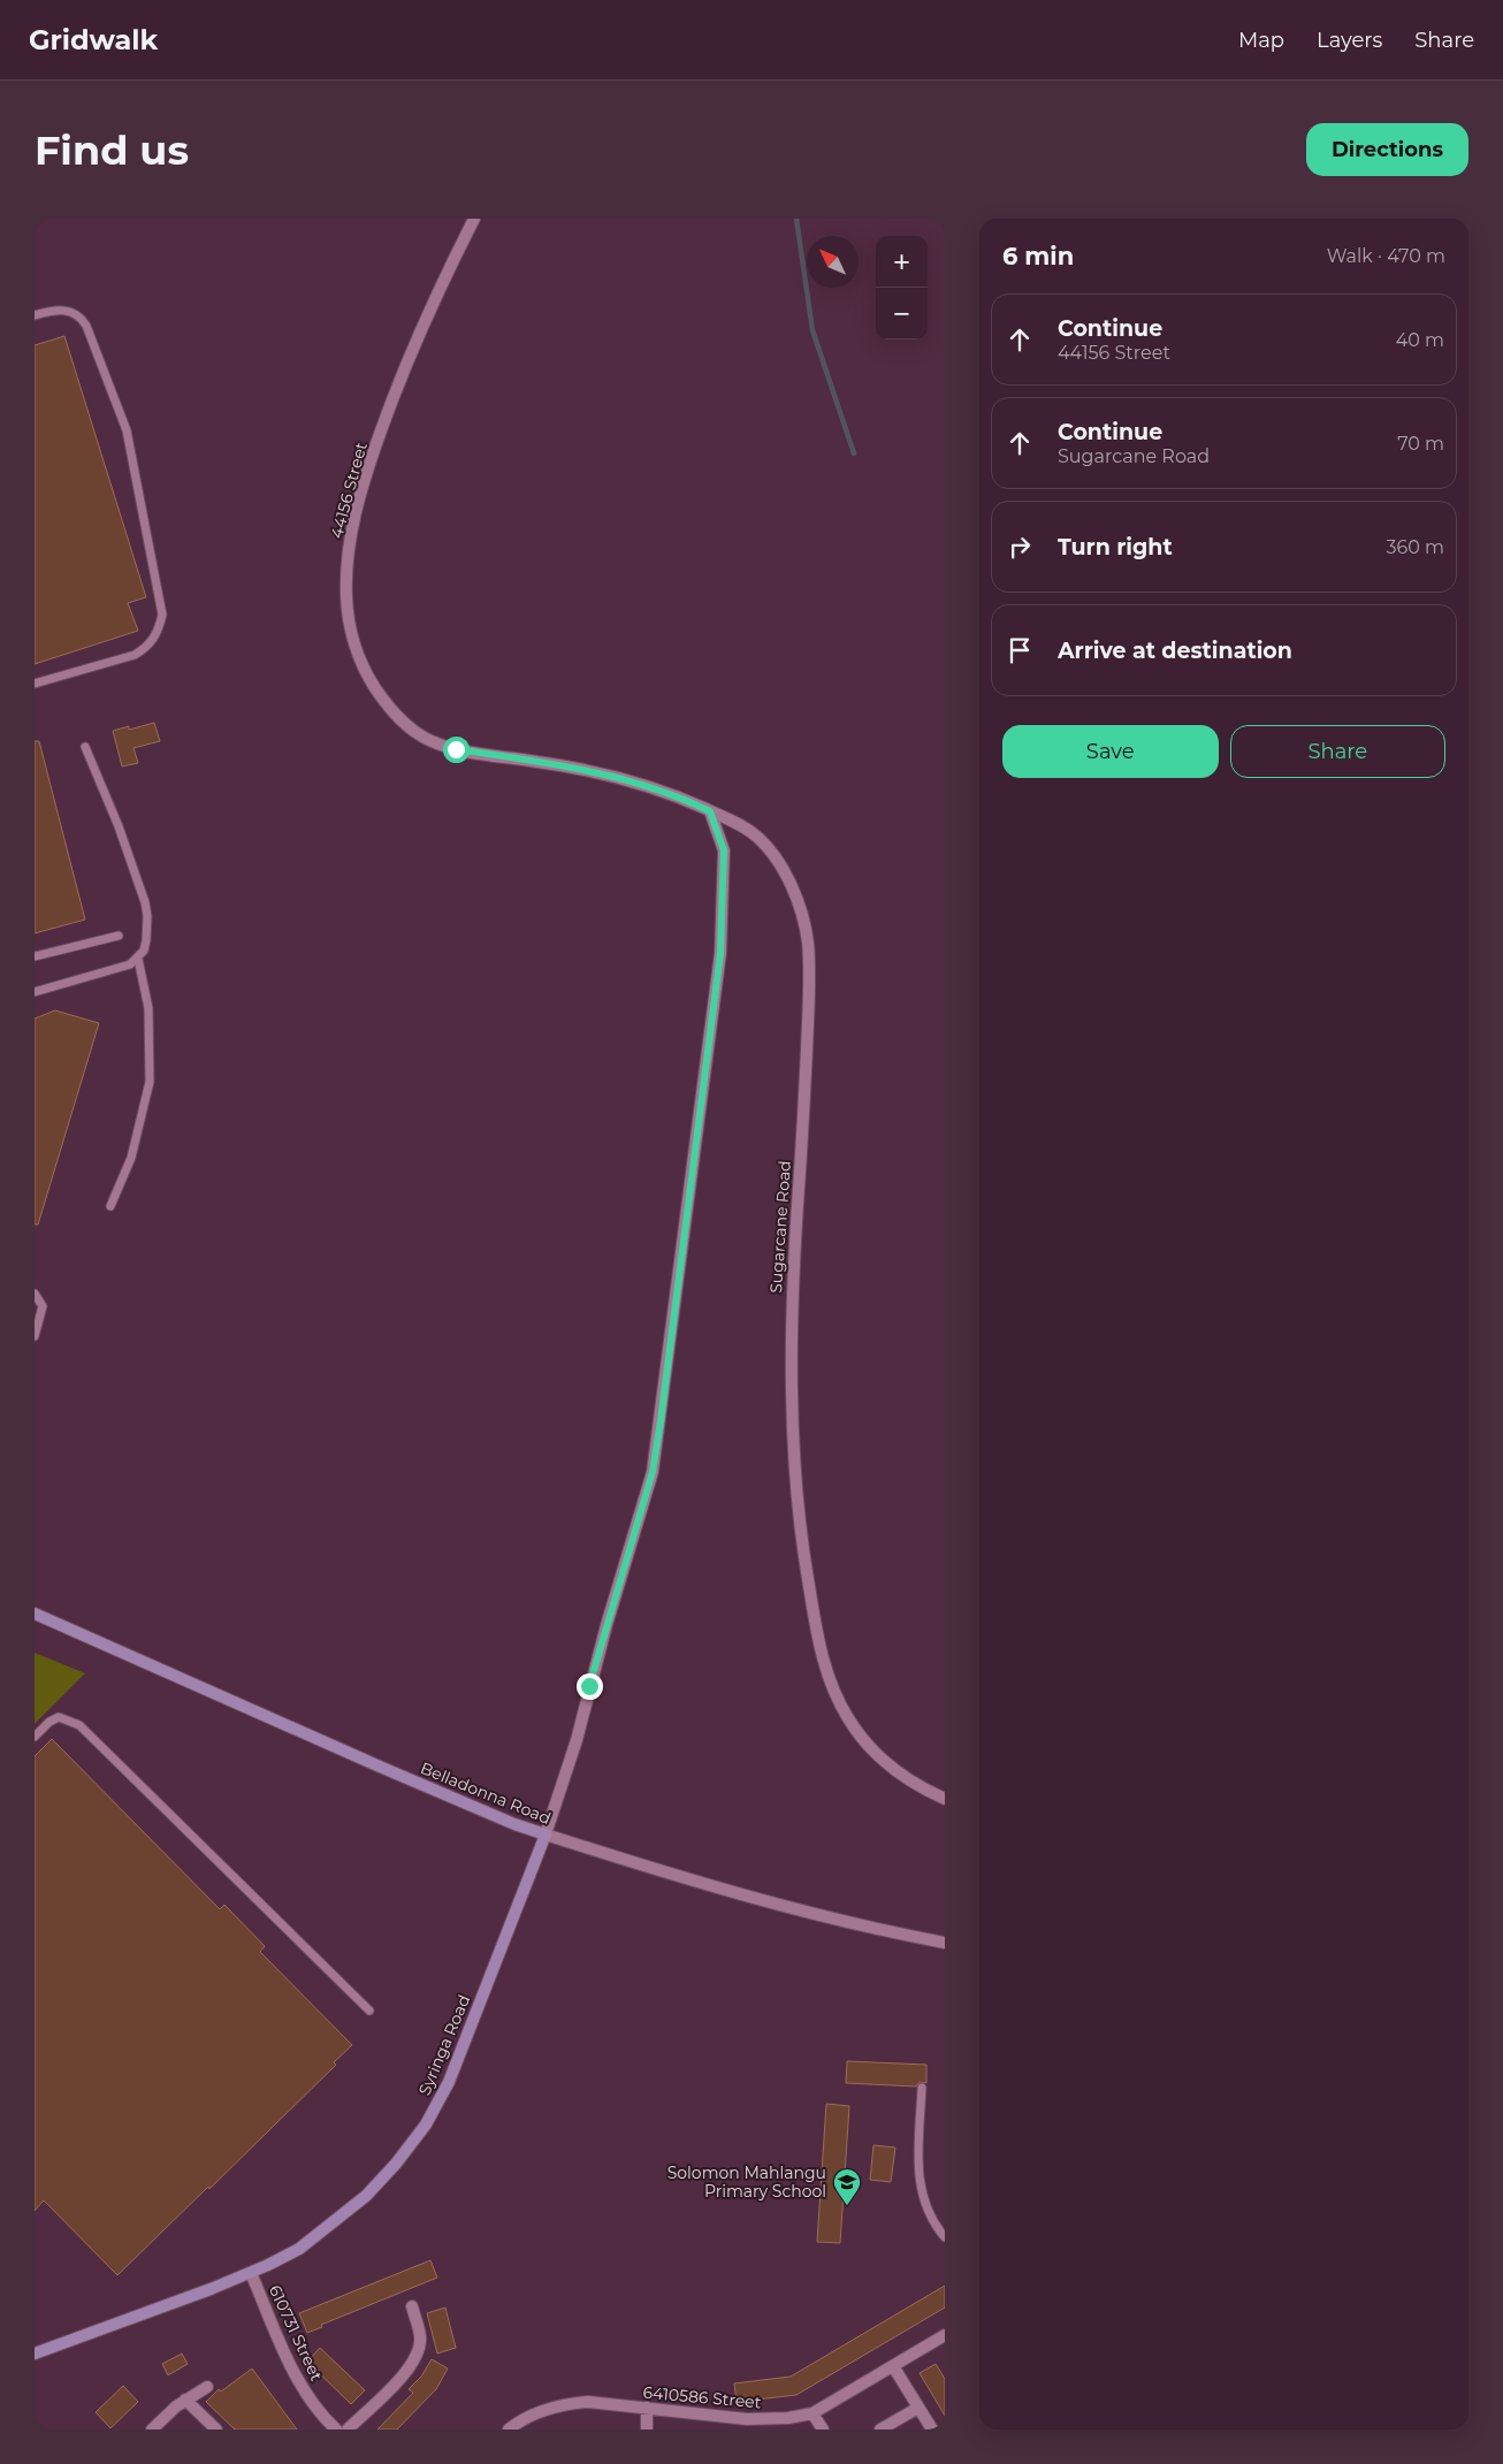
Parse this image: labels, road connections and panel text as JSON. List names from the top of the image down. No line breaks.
{"streets":{"street":["44156 Street","Sugarcane Road","Belladonna Road","Syringa Road","610731 Street","6410586 Street"]},"crossings":[["44156 Street","Sugarcane Road"],["Belladonna Road","Syringa Road"],["Syringa Road","610731 Street"]],"places":{"school or university":["Solomon Mahlangu Primary School"]},"north":"top left","page":{"header":"Gridwalk","nav":["Map","Layers","Share"],"buttons":["Directions",["Save","Share"]],"title":"Find us","heading":["6 min","Walk · 470 m"],"map_buttons":["+","−"],"list":[["Continue","44156 Street","40 m"],["Continue","Sugarcane Road","70 m"],["Turn right","360 m"],"Arrive at destination"]}}
